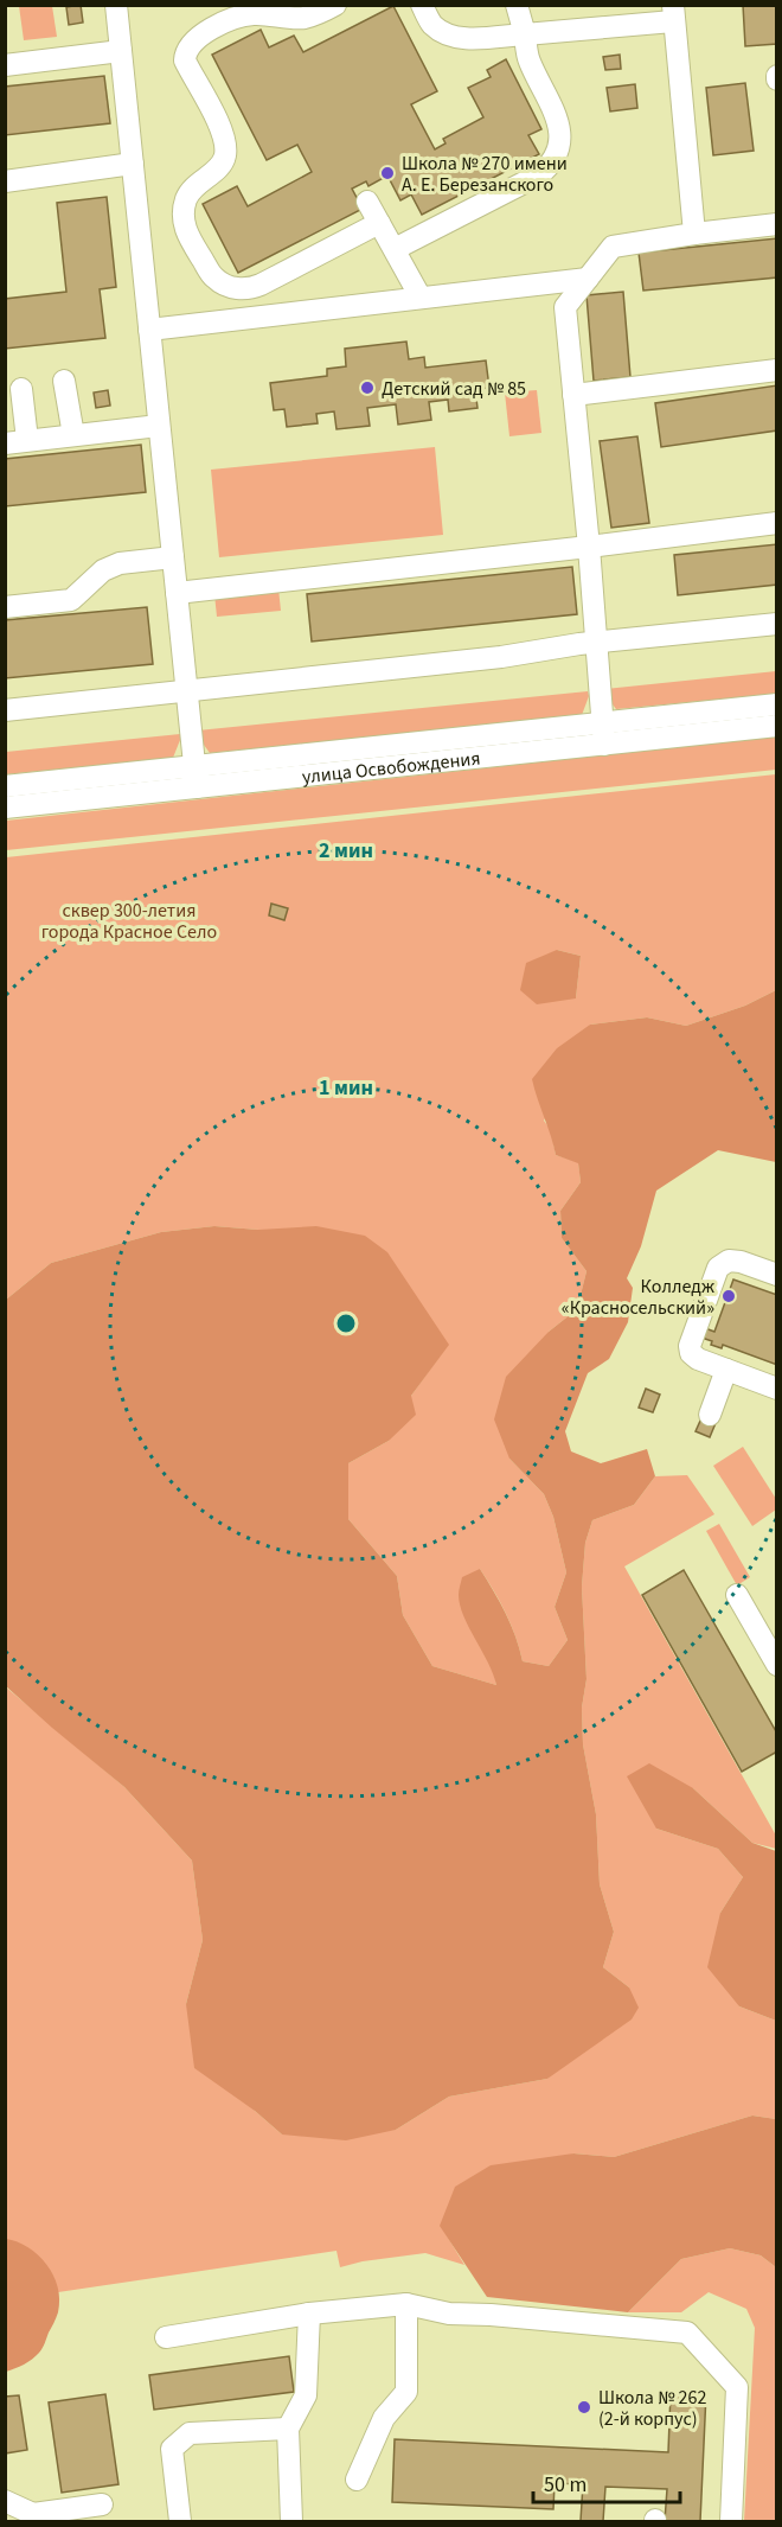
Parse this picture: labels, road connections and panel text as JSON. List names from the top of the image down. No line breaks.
{"streets":{"street":["улица Освобождения"]},"parks":["сквер 300-летия города Красное Село"],"places":["Школа № 270 имени А. Е. Березанского","Детский сад № 85","Колледж «Красносельский»","Школа № 262 (2-й корпус)"],"scale_bar":"50 m","rings":["2 мин","1 мин"]}
